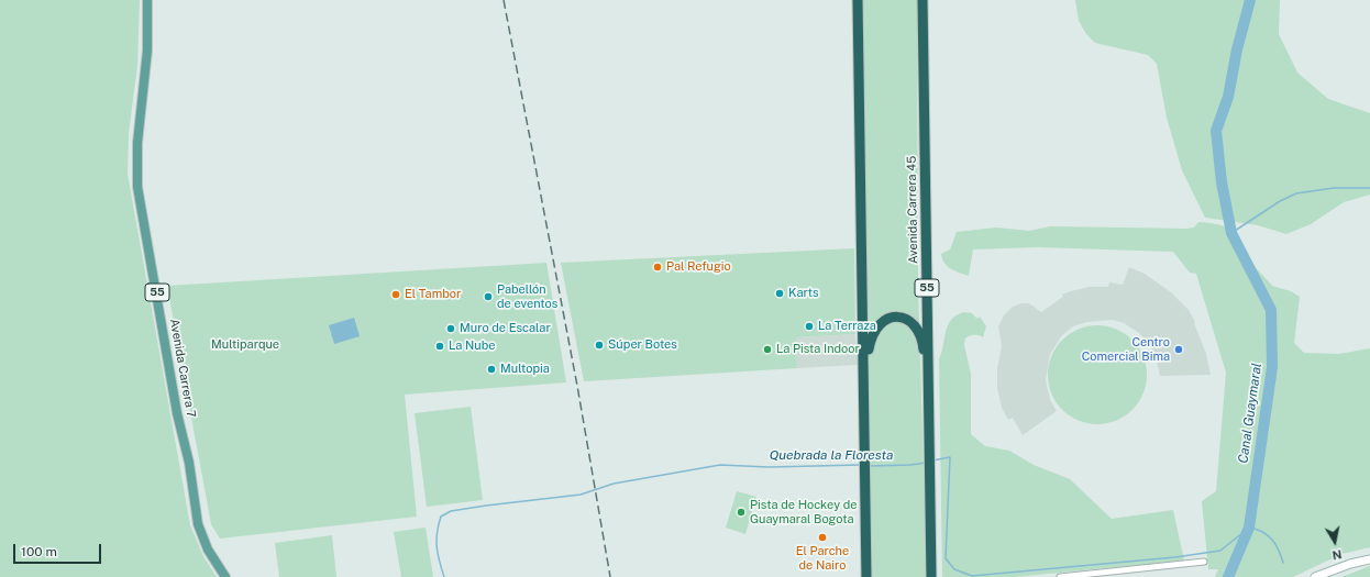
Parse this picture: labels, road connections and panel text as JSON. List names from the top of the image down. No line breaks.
{"streets":{"highway":["Avenida Carrera 45","55"],"main road":["Avenida Carrera 7"]},"water":["Canal Guaymaral","Quebrada la Floresta"],"parks":["Multiparque"],"places":["Pal Refugio","Karts","El Tambor","Pabellón de eventos","La Terraza","Muro de Escalar","Súper Botes","La Nube","La Pista Indoor","Centro Comercial Bima","Multopia","Pista de Hockey de Guaymaral Bogota","El Parche de Nairo"],"scale_bar":"100 m","north":"bottom"}
